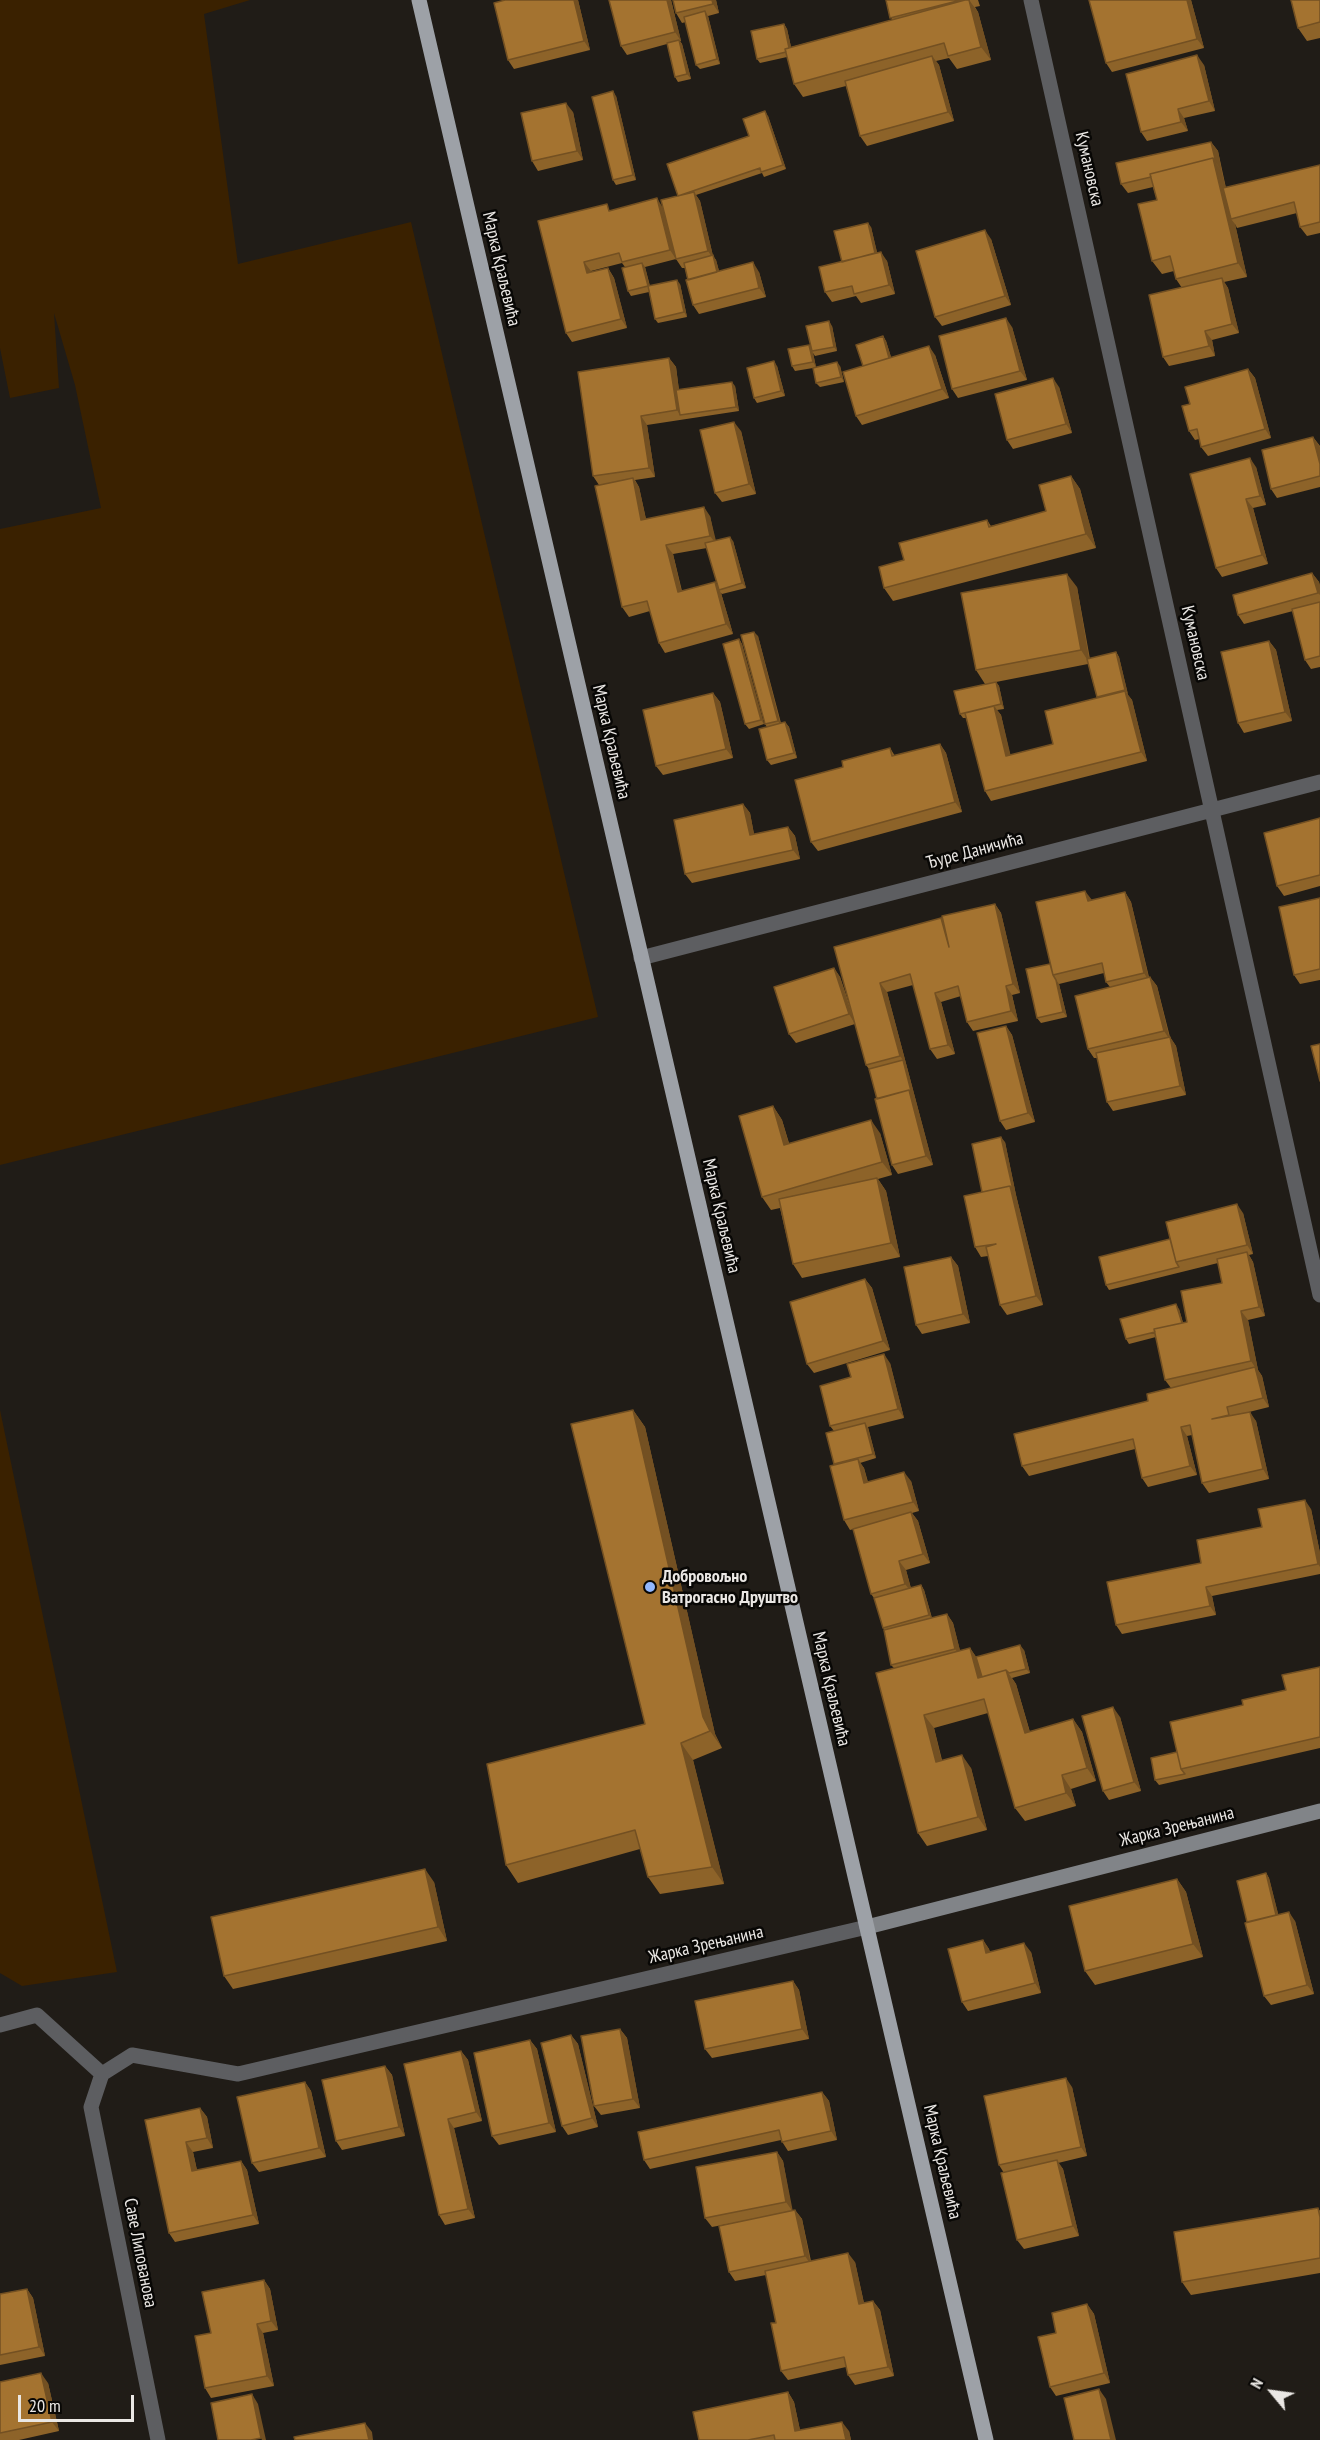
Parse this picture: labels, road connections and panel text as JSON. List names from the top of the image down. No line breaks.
{"streets":{"main road":["Марка Краљевића"],"street":["Кумановска","Ђуре Даничића","Жарка Зрењанина","Саве Липованова"]},"crossings":[["Кумановска","Ђуре Даничића"],["Марка Краљевића","Ђуре Даничића"],["Марка Краљевића","Жарка Зрењанина"],["Жарка Зрењанина","Саве Липованова"]],"places":["Добровољно Ватрогасно Друштво"],"scale_bar":"20 m","north":"top left"}
